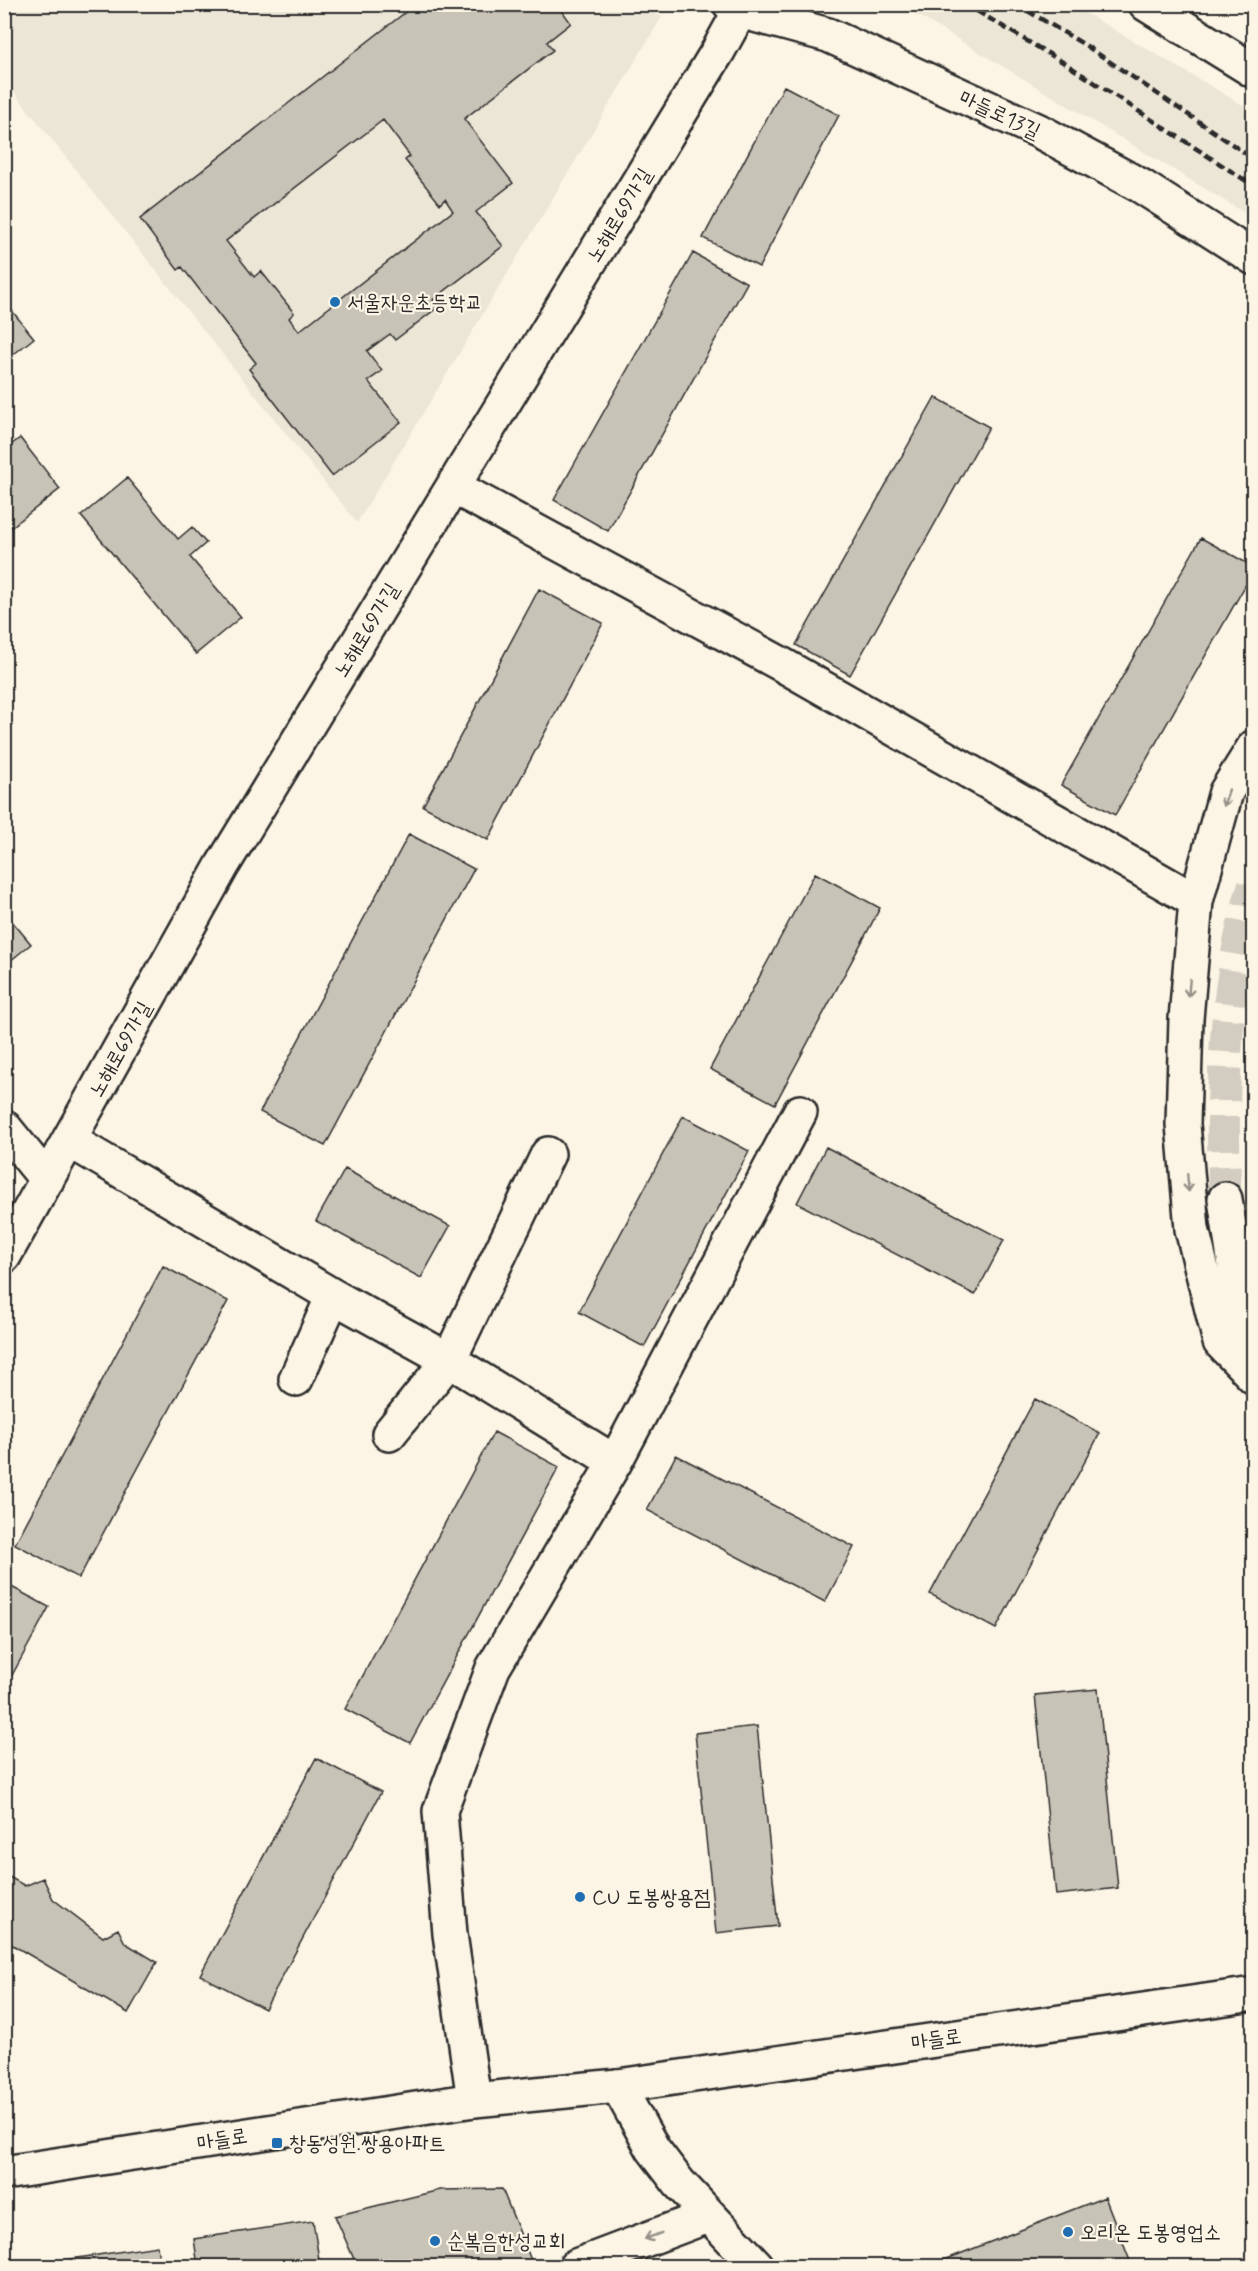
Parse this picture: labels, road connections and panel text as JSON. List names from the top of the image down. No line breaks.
{"streets":{"street":["마들로13길","노해로69가길","마들로"]},"crossings":[["마들로13길","노해로69가길"]],"places":{"other":["서울자운초등학교","CU 도봉쌍용점","오리온 도봉영업소","순복음한성교회"],"transit":["창동성원.쌍용아파트"]}}
